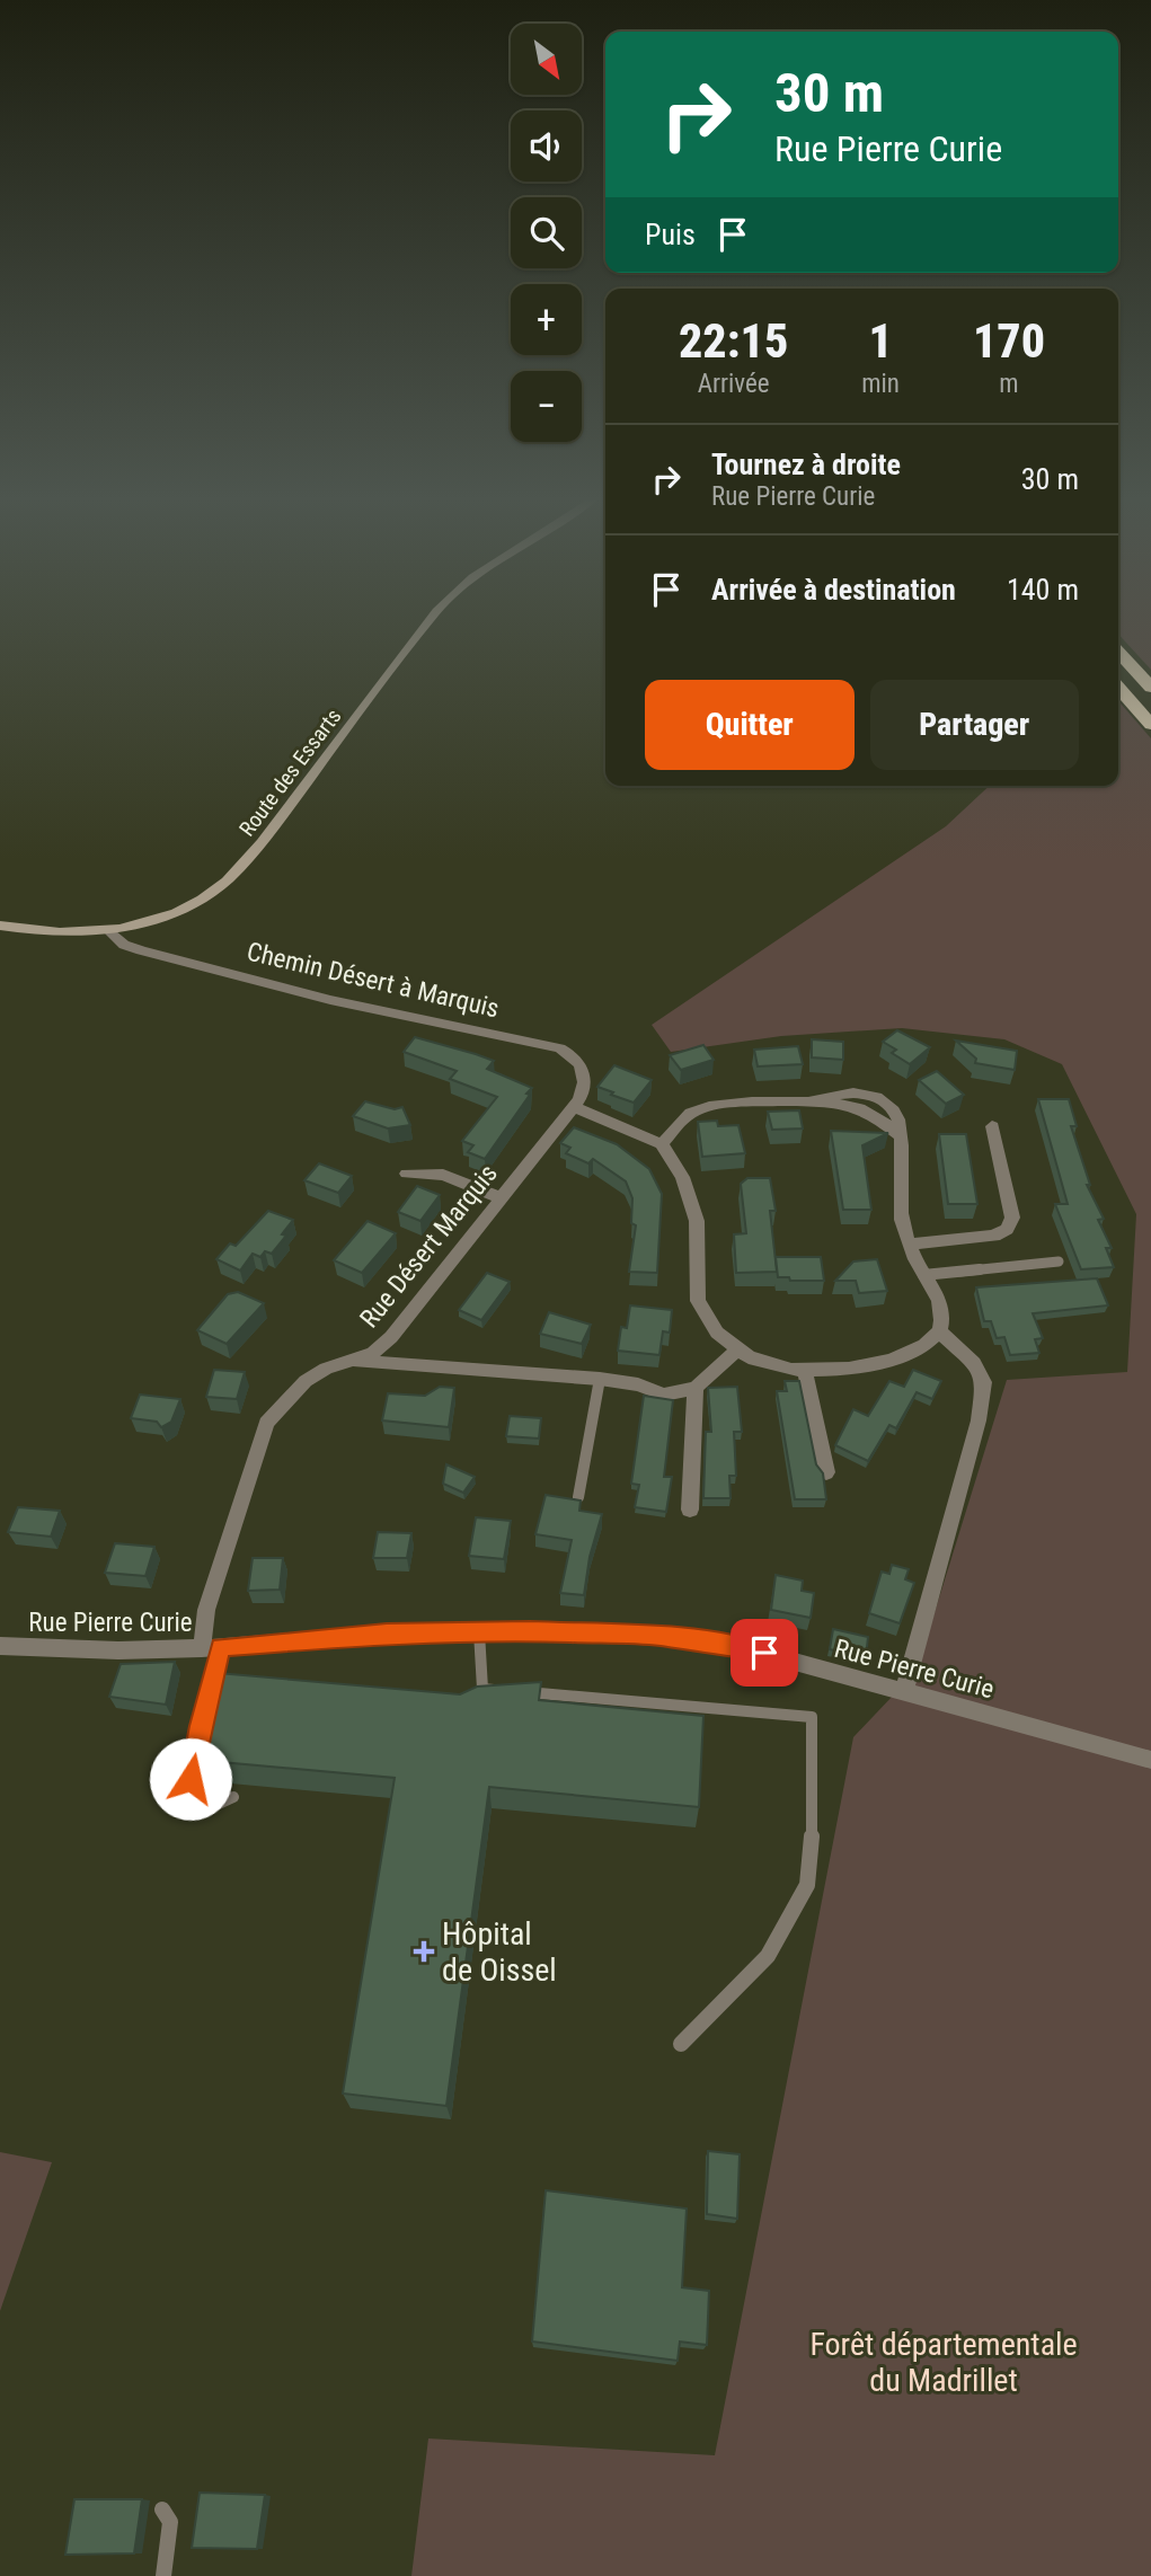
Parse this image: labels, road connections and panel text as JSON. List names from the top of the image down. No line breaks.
{"streets":{"main road":["Route des Essarts"],"street":["Chemin Désert à Marquis","Rue Désert Marquis","Rue Pierre Curie"]},"crossings":[["Route des Essarts","Chemin Désert à Marquis"],["Chemin Désert à Marquis","Rue Désert Marquis"],["Rue Désert Marquis","Rue Pierre Curie"]],"parks":["Forêt départementale du Madrillet"],"places":{"health":["Hôpital de Oissel"]},"north":"bottom right","page":{"map_buttons":["+","−"],"turn":["30 m","Rue Pierre Curie"],"then":"Puis","eta":["22:15","Arrivée","1","min","170","m"],"list":[{"name":"Tournez à droite","note":"Rue Pierre Curie","value":"30 m"},{"name":"Arrivée à destination","value":"140 m"}],"buttons":["Quitter","Partager"]}}
